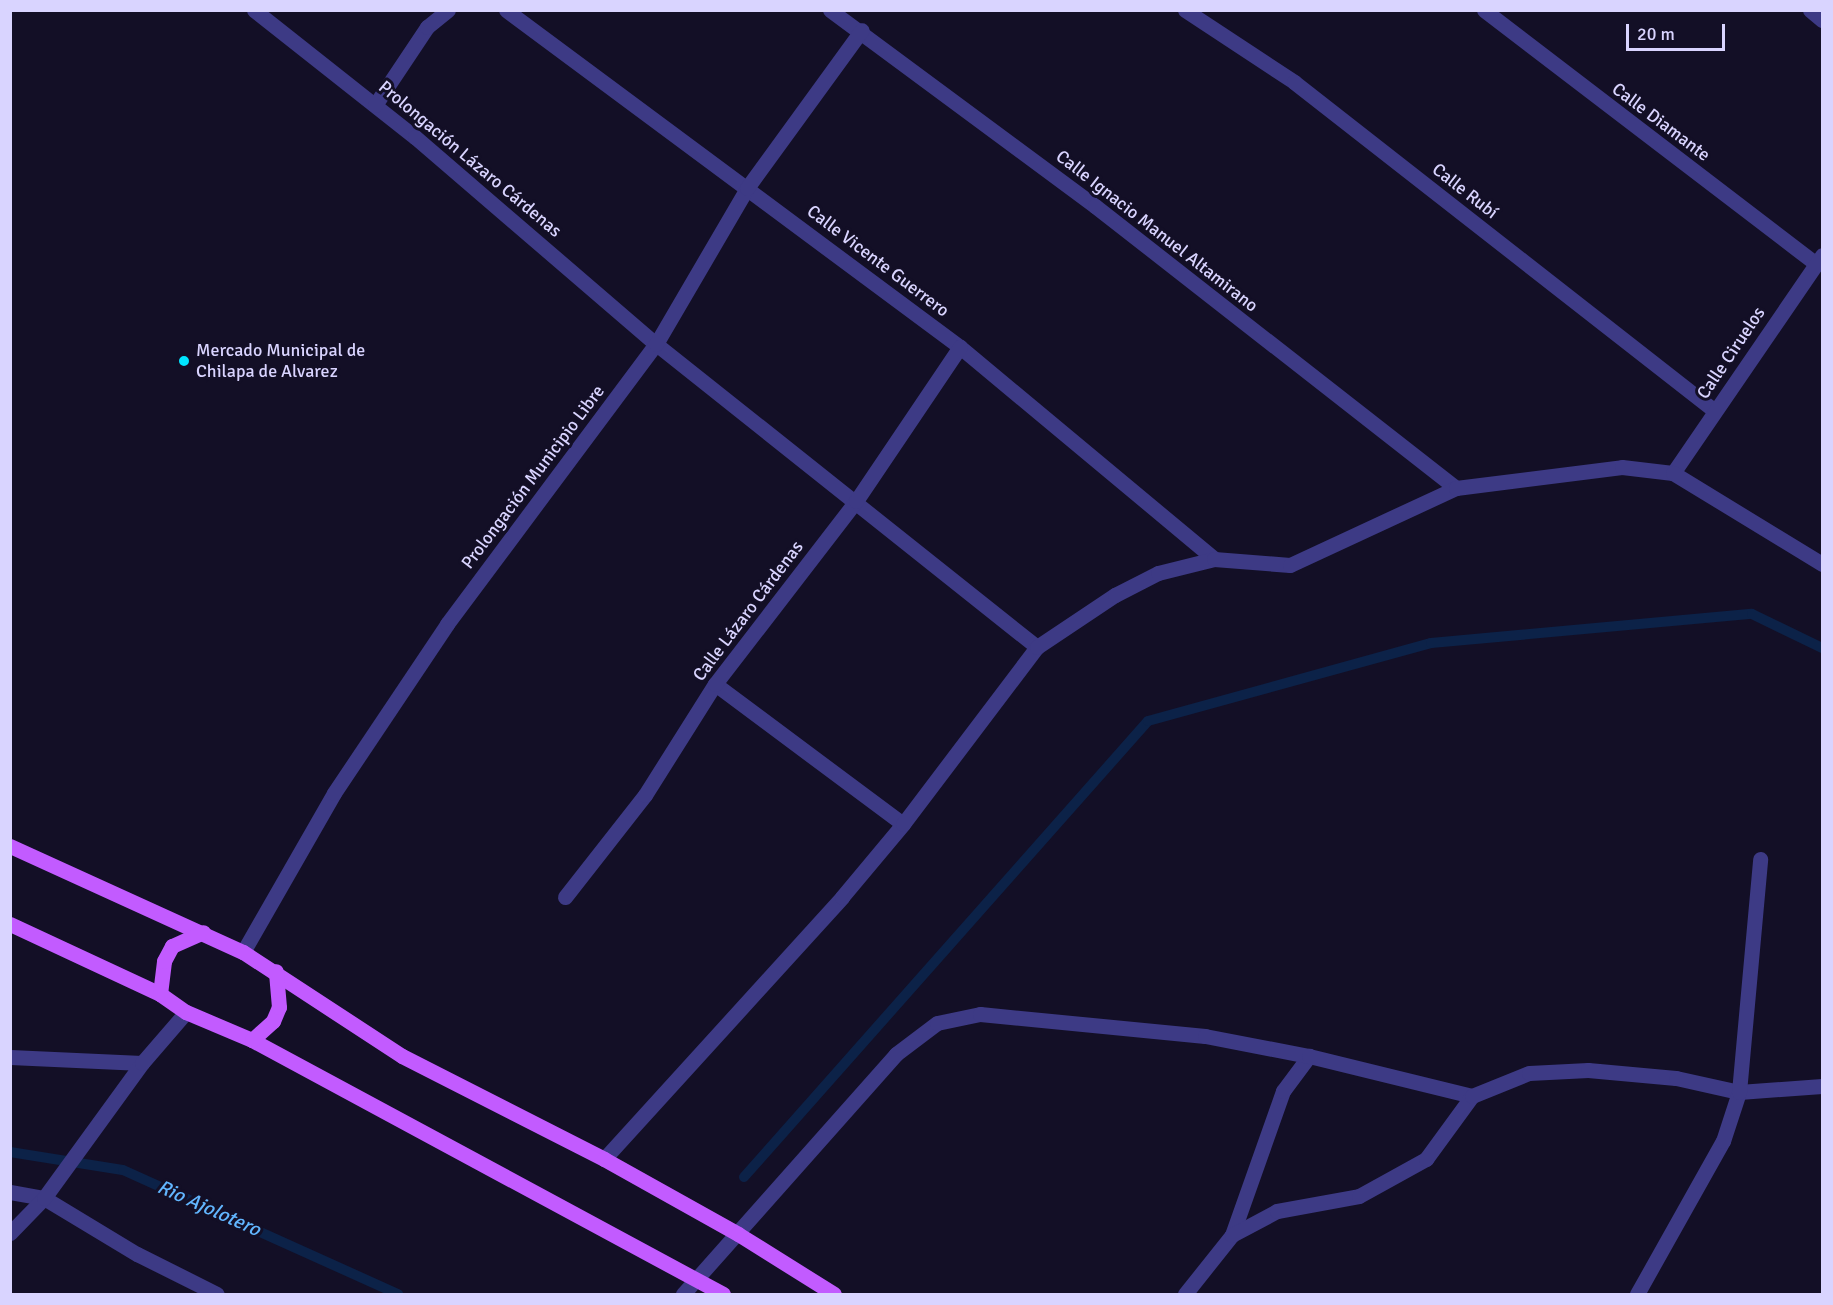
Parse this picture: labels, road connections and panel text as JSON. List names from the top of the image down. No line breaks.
{"streets":{"street":["Calle Diamante","Prolongación Lázaro Cárdenas","Calle Rubí","Calle Ignacio Manuel Altamirano","Calle Vicente Guerrero","Calle Ciruelos","Prolongación Municipio Libre","Calle Lázaro Cárdenas"]},"crossings":[["Calle Diamante","Calle Ciruelos"],["Prolongación Lázaro Cárdenas","Prolongación Municipio Libre"],["Prolongación Lázaro Cárdenas","Calle Lázaro Cárdenas"],["Calle Rubí","Calle Ciruelos"],["Calle Ignacio Manuel Altamirano","Prolongación Municipio Libre"],["Calle Vicente Guerrero","Prolongación Municipio Libre"],["Calle Vicente Guerrero","Calle Lázaro Cárdenas"]],"water":["Rio Ajolotero"],"places":["Mercado Municipal de Chilapa de Alvarez"],"scale_bar":"20 m"}
